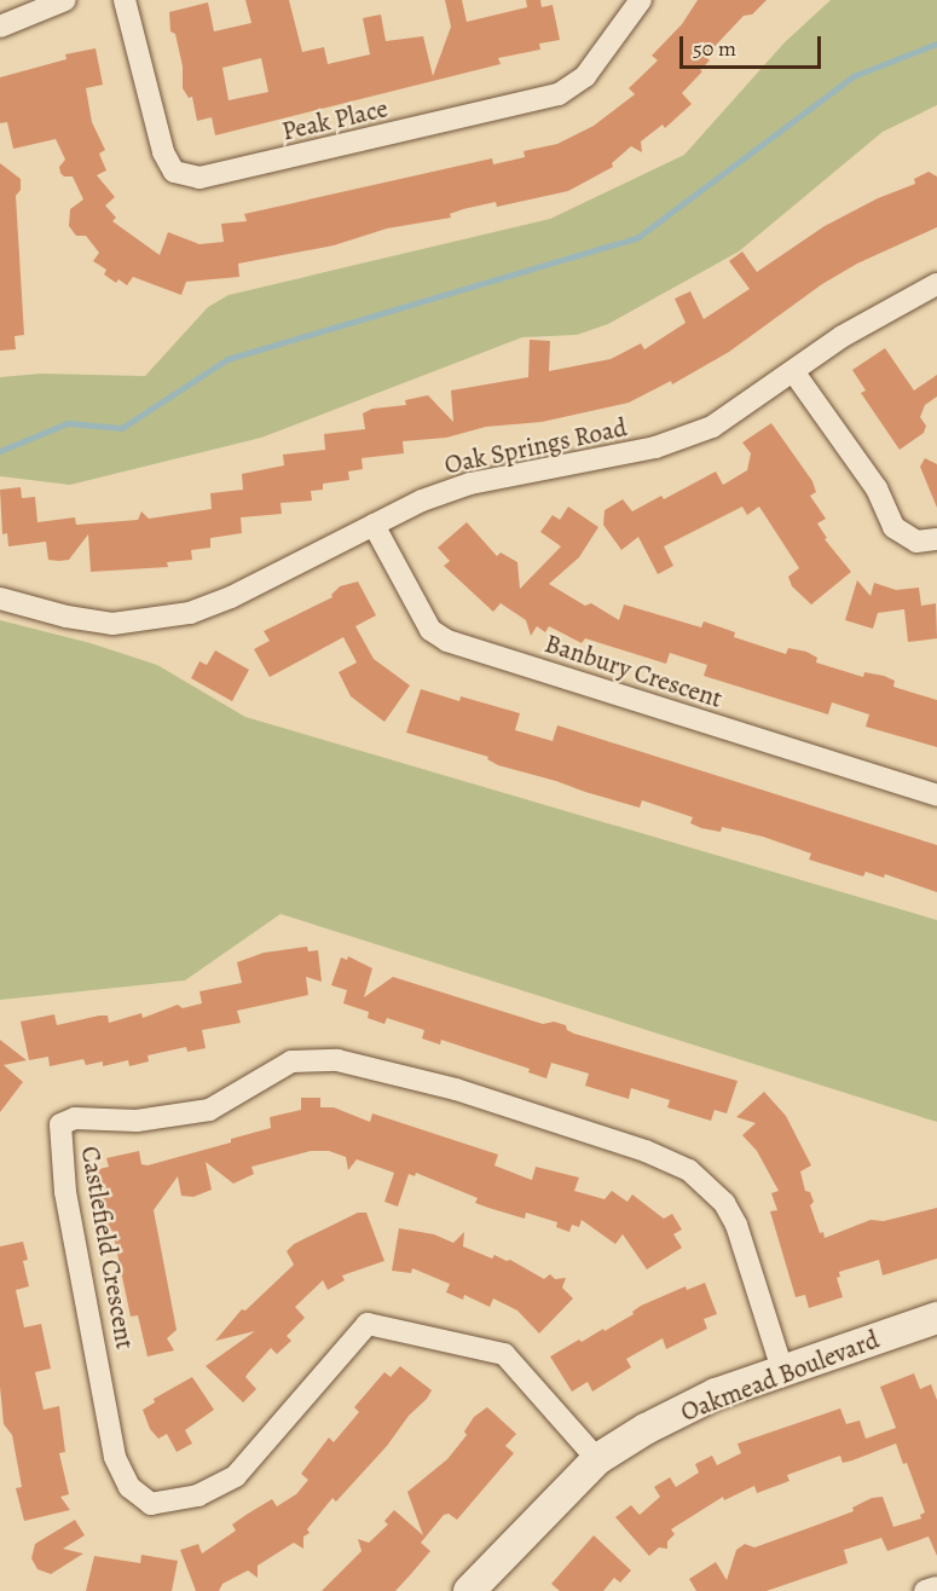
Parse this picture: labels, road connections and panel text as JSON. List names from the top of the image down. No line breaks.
{"streets":{"street":["Peak Place","Oak Springs Road","Banbury Crescent","Castlefield Crescent","Oakmead Boulevard"]},"crossings":[["Oak Springs Road","Banbury Crescent"],["Castlefield Crescent","Oakmead Boulevard"]],"scale_bar":"50 m"}
